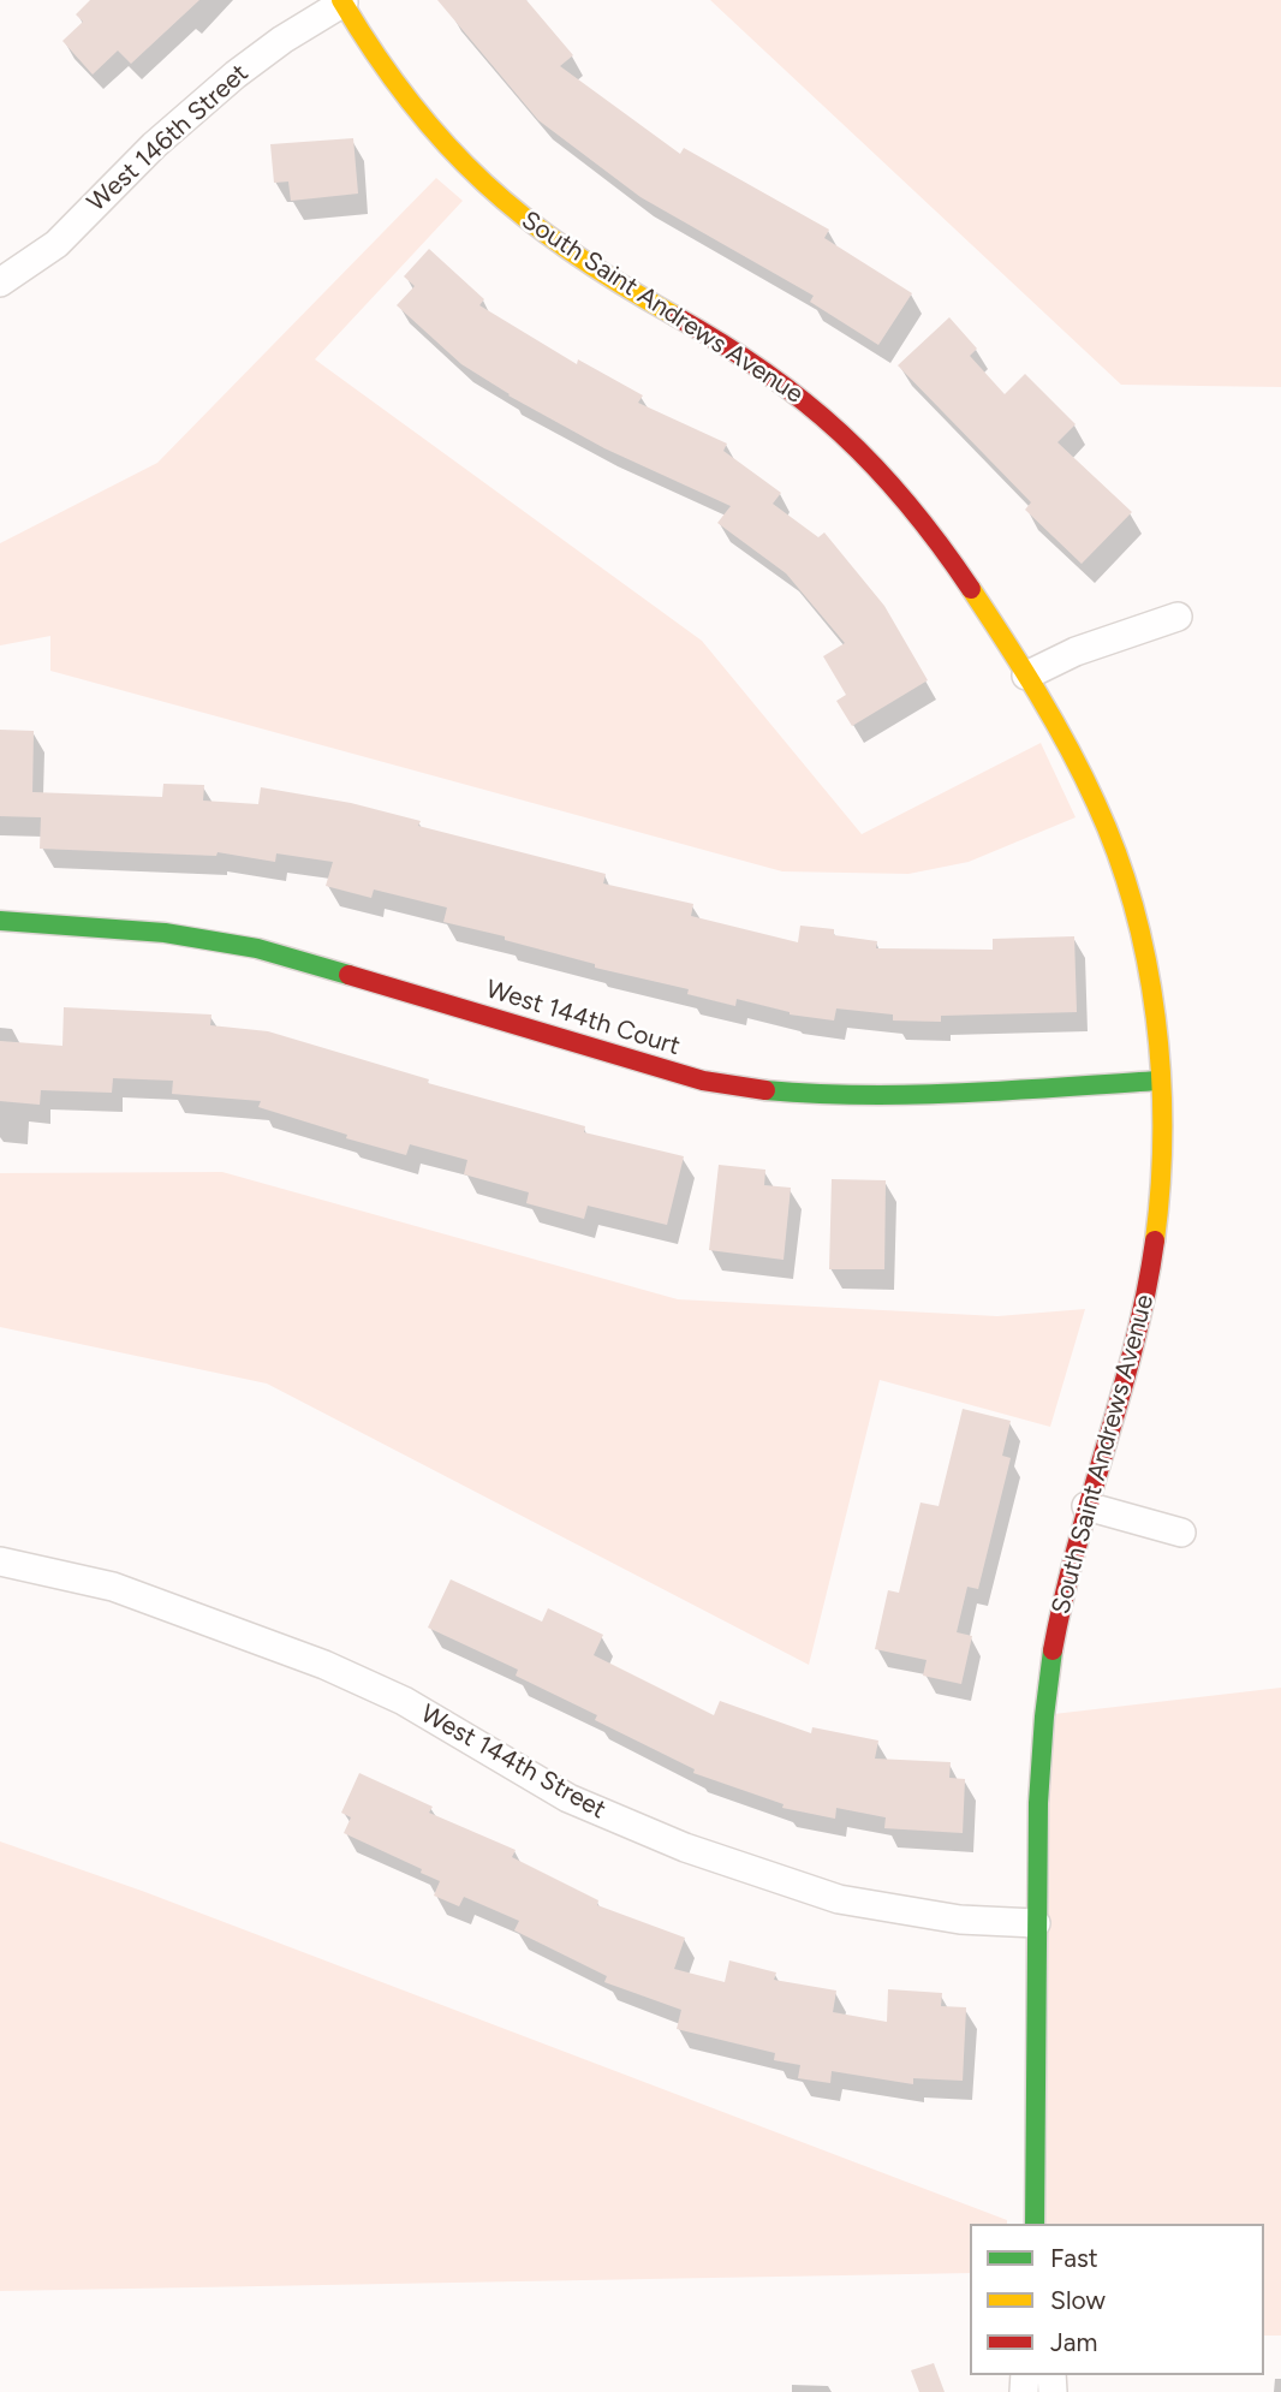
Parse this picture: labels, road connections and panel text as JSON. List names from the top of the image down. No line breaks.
{"streets":{"street":["West 146th Street","South Saint Andrews Avenue","West 144th Court","West 144th Street"]},"crossings":[["West 146th Street","South Saint Andrews Avenue"],["South Saint Andrews Avenue","West 144th Court"],["South Saint Andrews Avenue","West 144th Street"]],"legend":["Fast","Slow","Jam"]}
